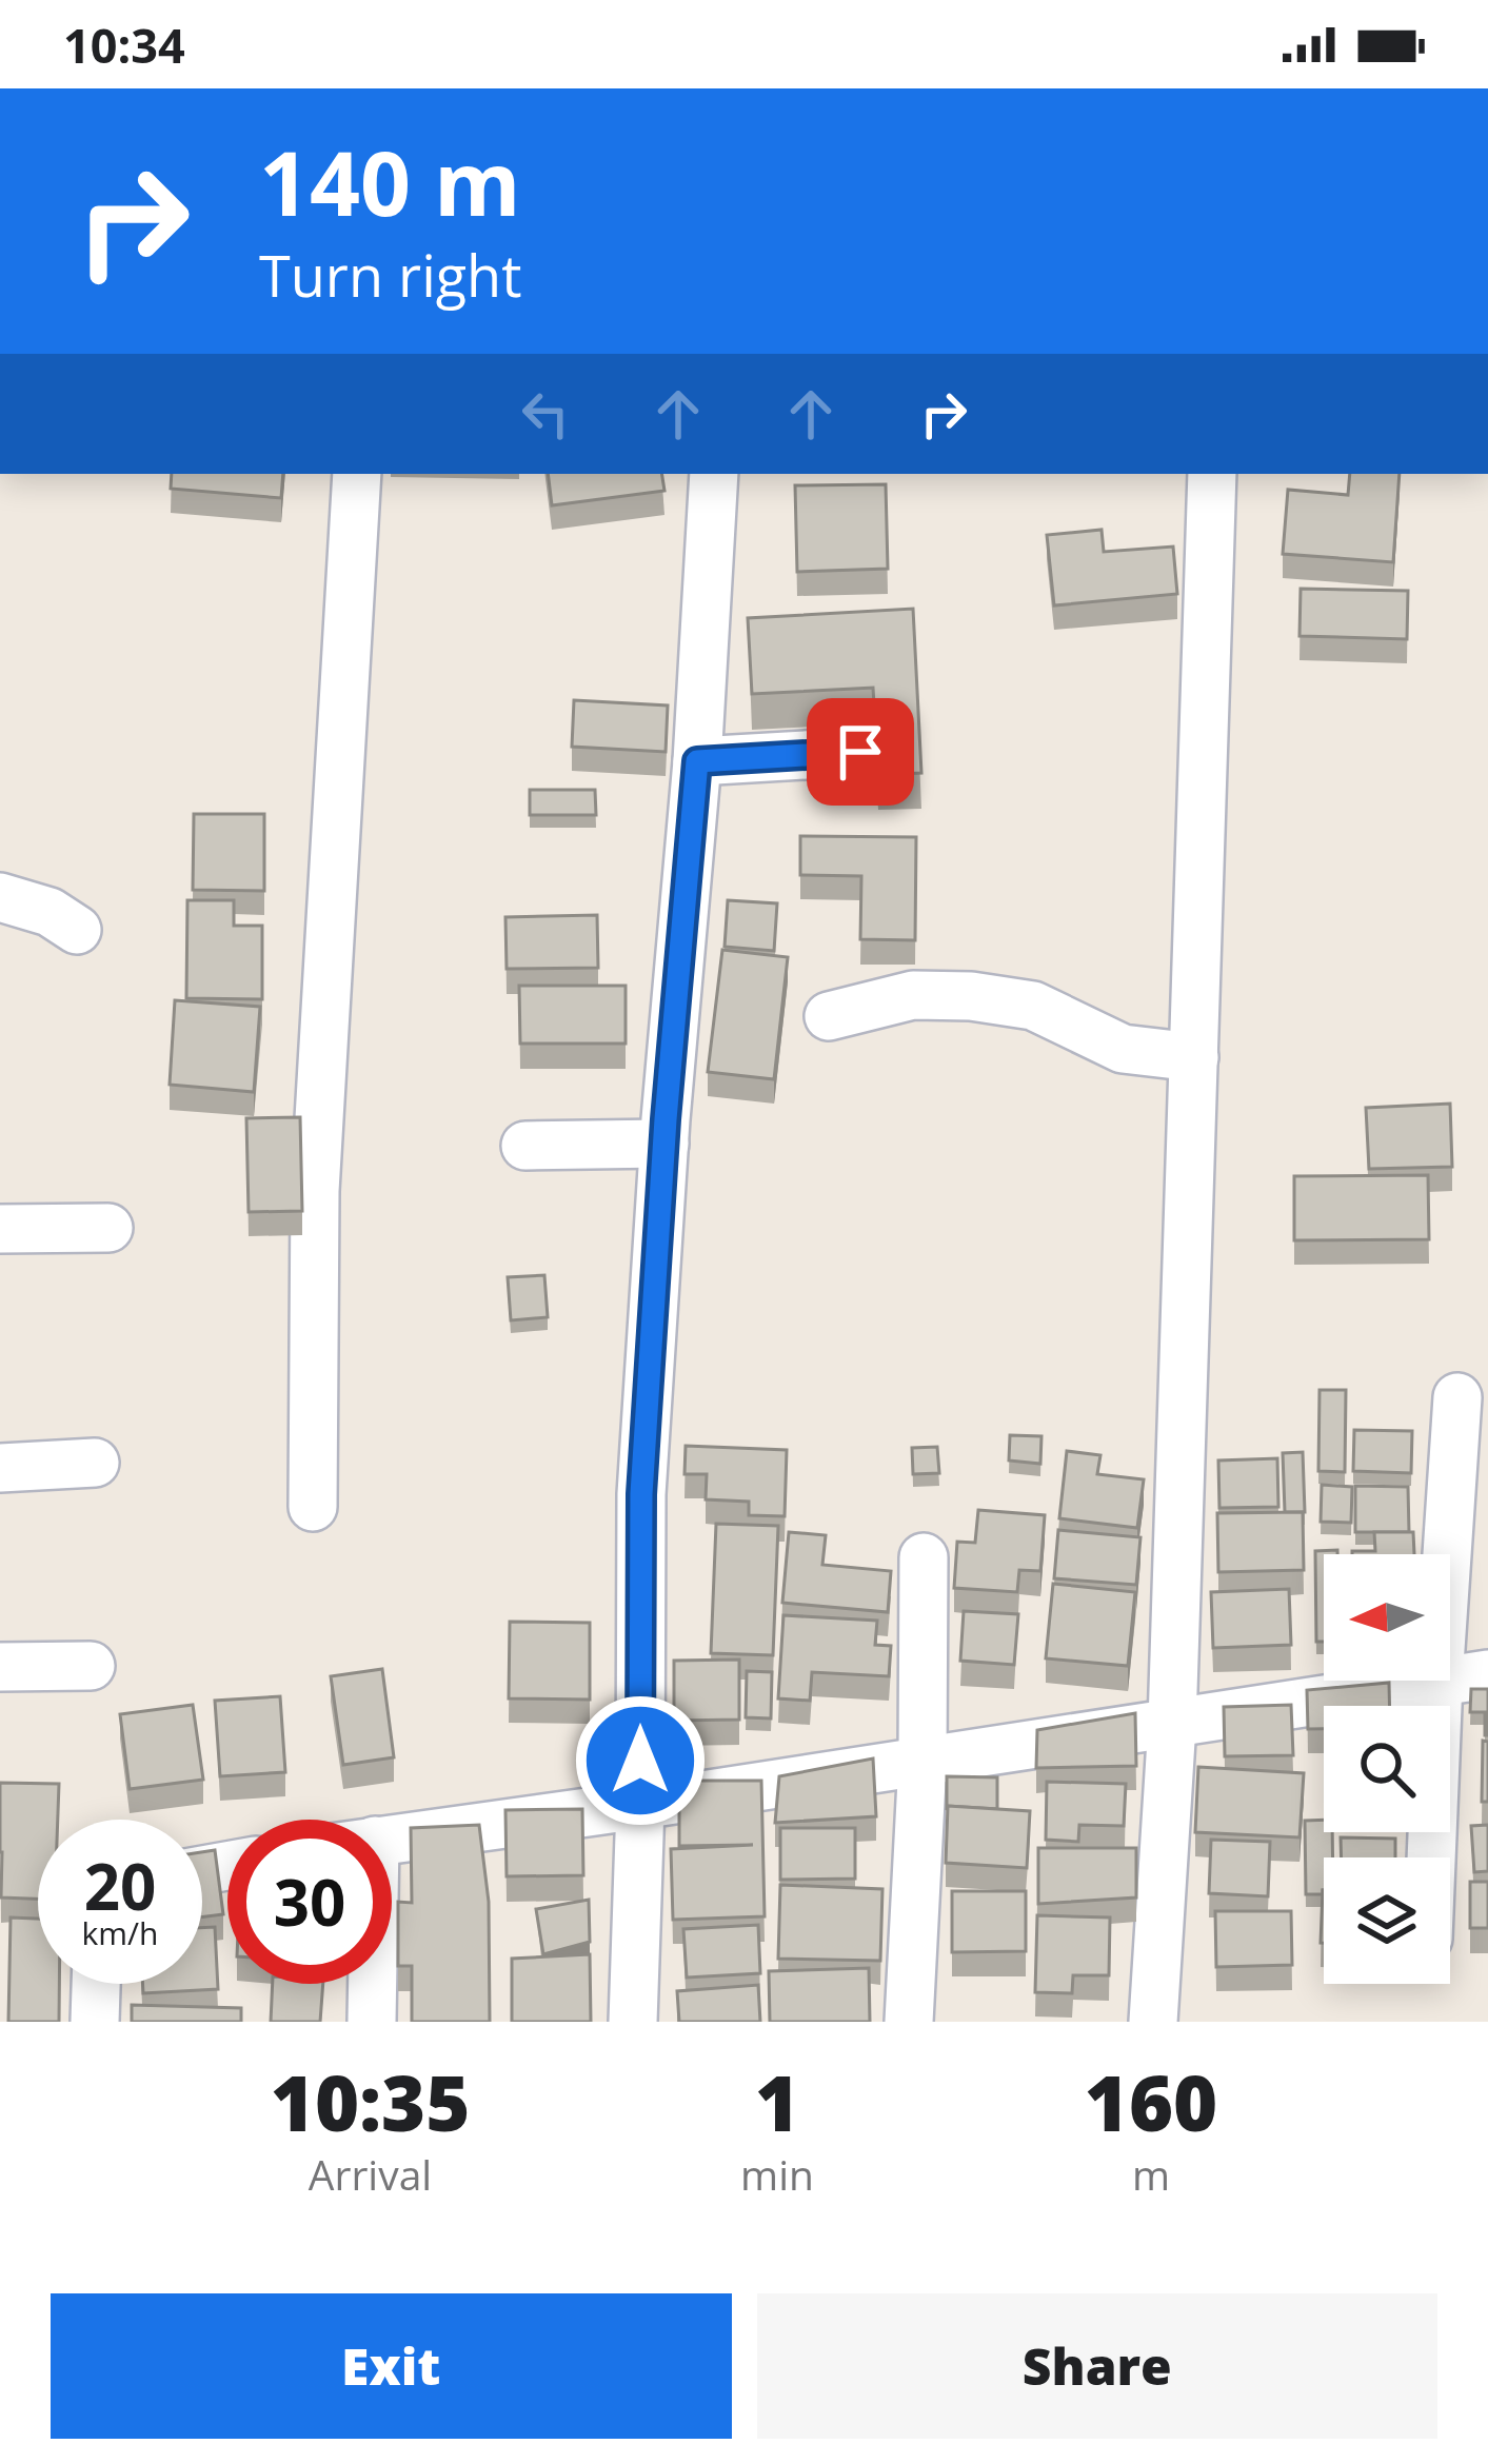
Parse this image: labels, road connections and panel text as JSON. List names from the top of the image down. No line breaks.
{"north":"left","page":{"status":"10:34","turn":["140 m","Turn right"],"speed":"20 km/h","limit":"30","eta":["10:35","Arrival","1","min","160","m"],"buttons":["Exit","Share"]}}
